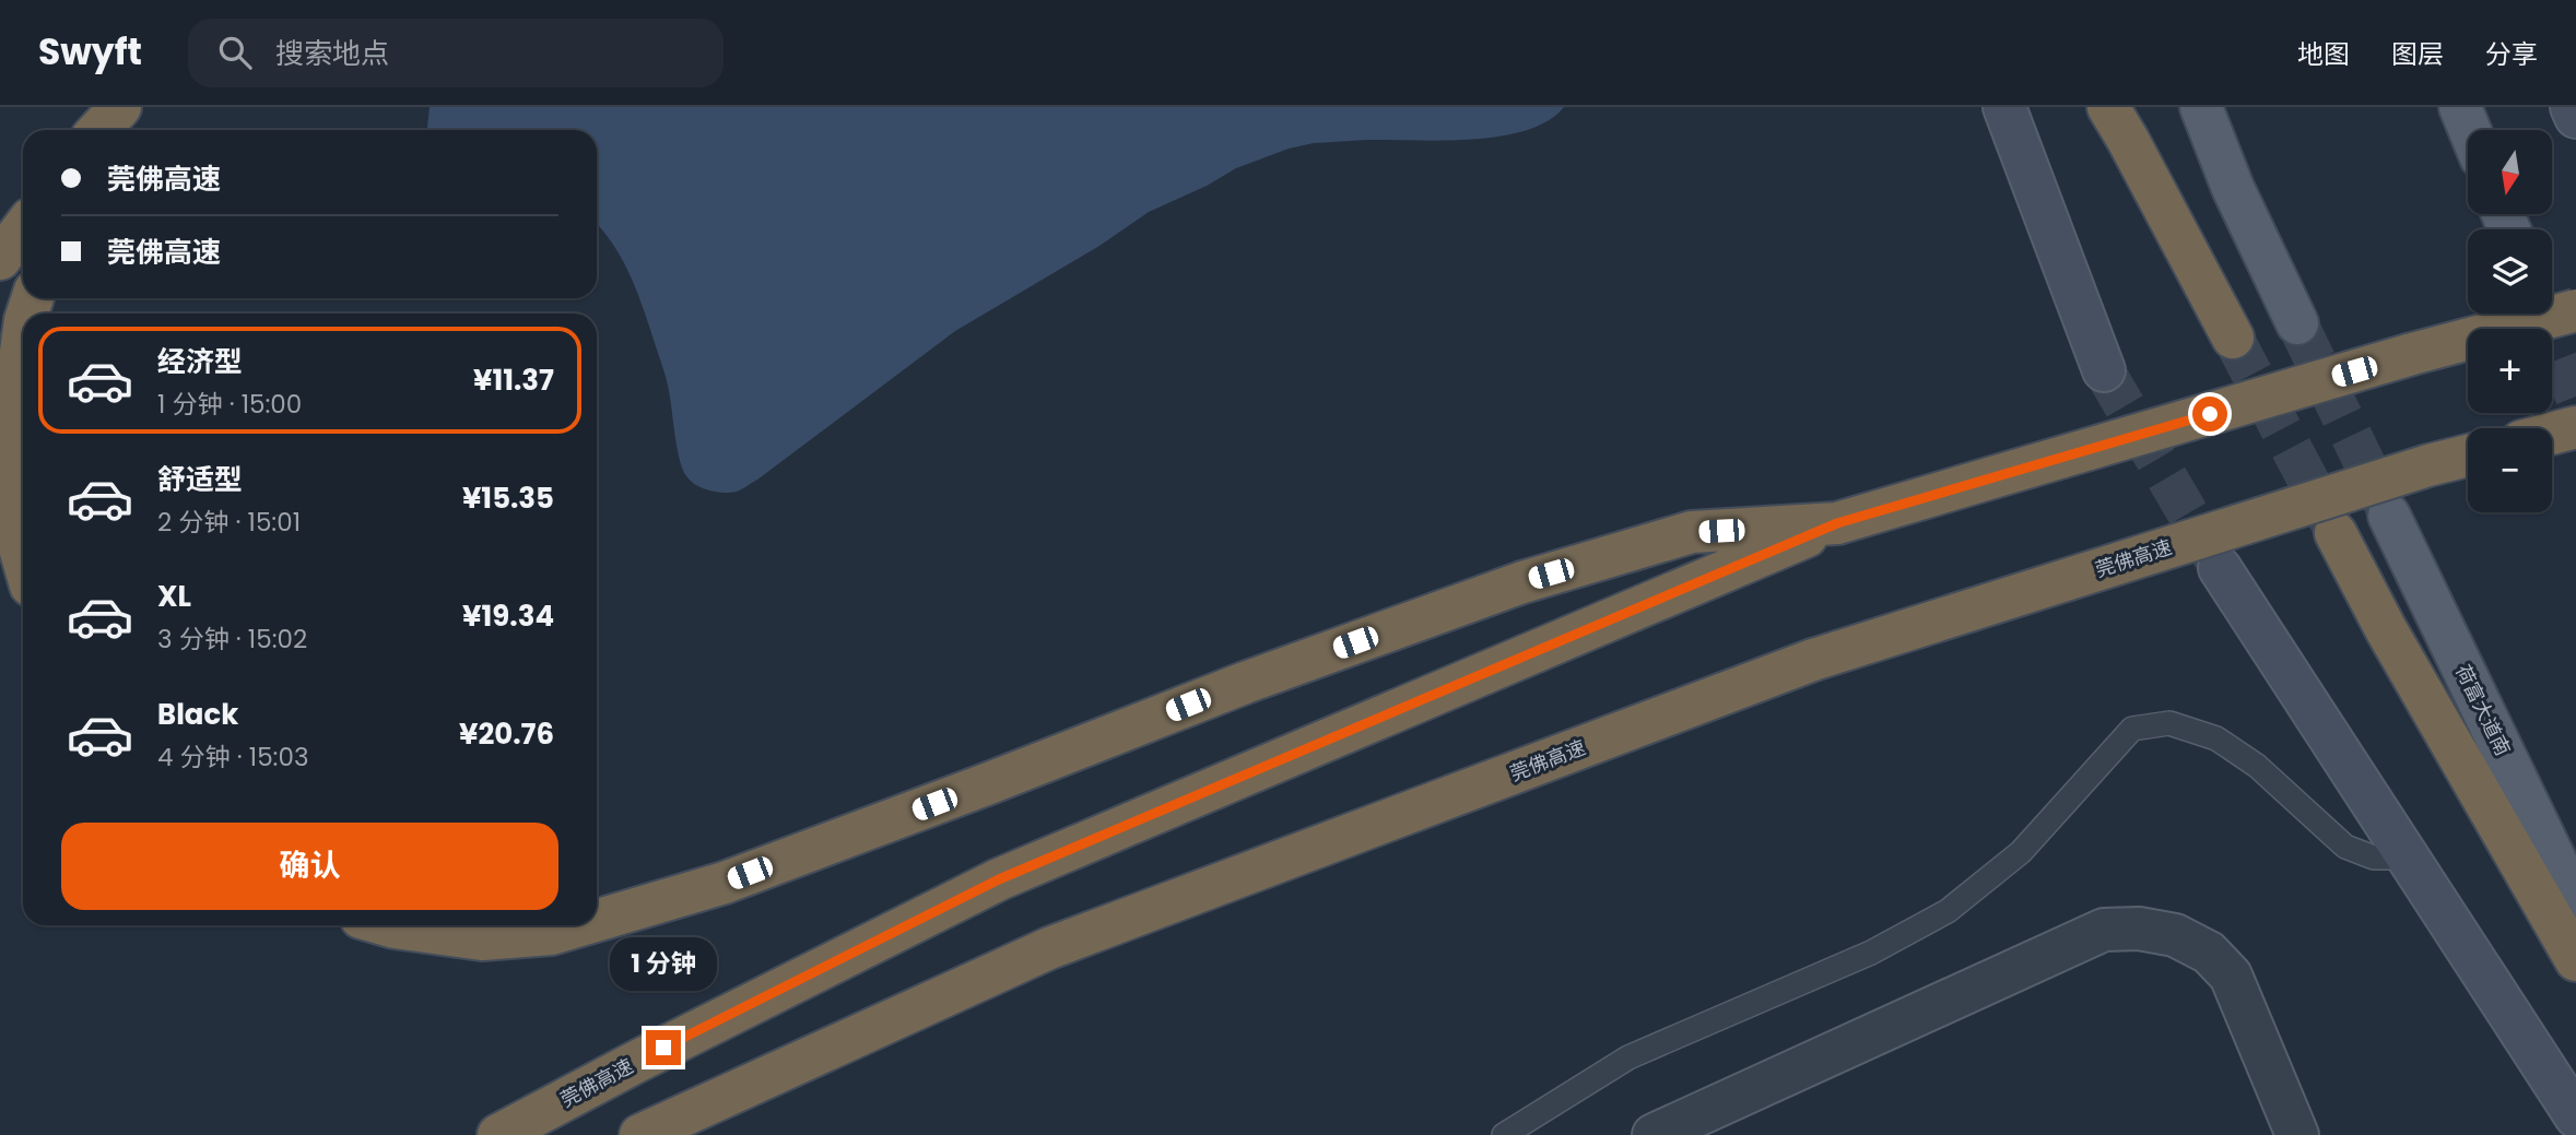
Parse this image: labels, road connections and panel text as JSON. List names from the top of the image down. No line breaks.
{"streets":{"highway":["莞佛高速"],"main road":["荷富大道南"]},"north":"bottom","page":{"header":"Swyft","search":"搜索地点","nav":["地图","图层","分享"],"map_buttons":["+","−"],"banner":["莞佛高速","莞佛高速"],"list":[{"name":"经济型","note":"1 分钟 · 15:00","value":"¥11.37"},{"name":"舒适型","note":"2 分钟 · 15:01","value":"¥15.35"},{"name":"XL","note":"3 分钟 · 15:02","value":"¥19.34"},{"name":"Black","note":"4 分钟 · 15:03","value":"¥20.76"}],"buttons":"确认","bubble":"1 分钟"}}
